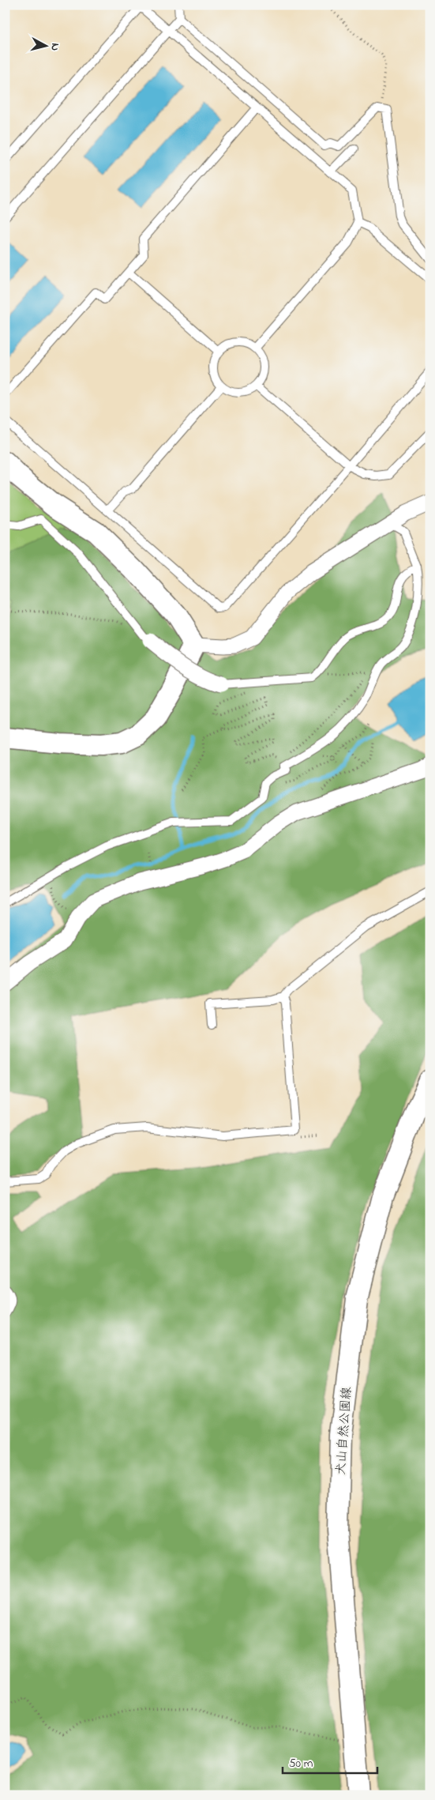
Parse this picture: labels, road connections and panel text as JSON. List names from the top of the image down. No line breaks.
{"streets":{"main road":["犬山自然公園線"]},"scale_bar":"50 m","north":"right"}
